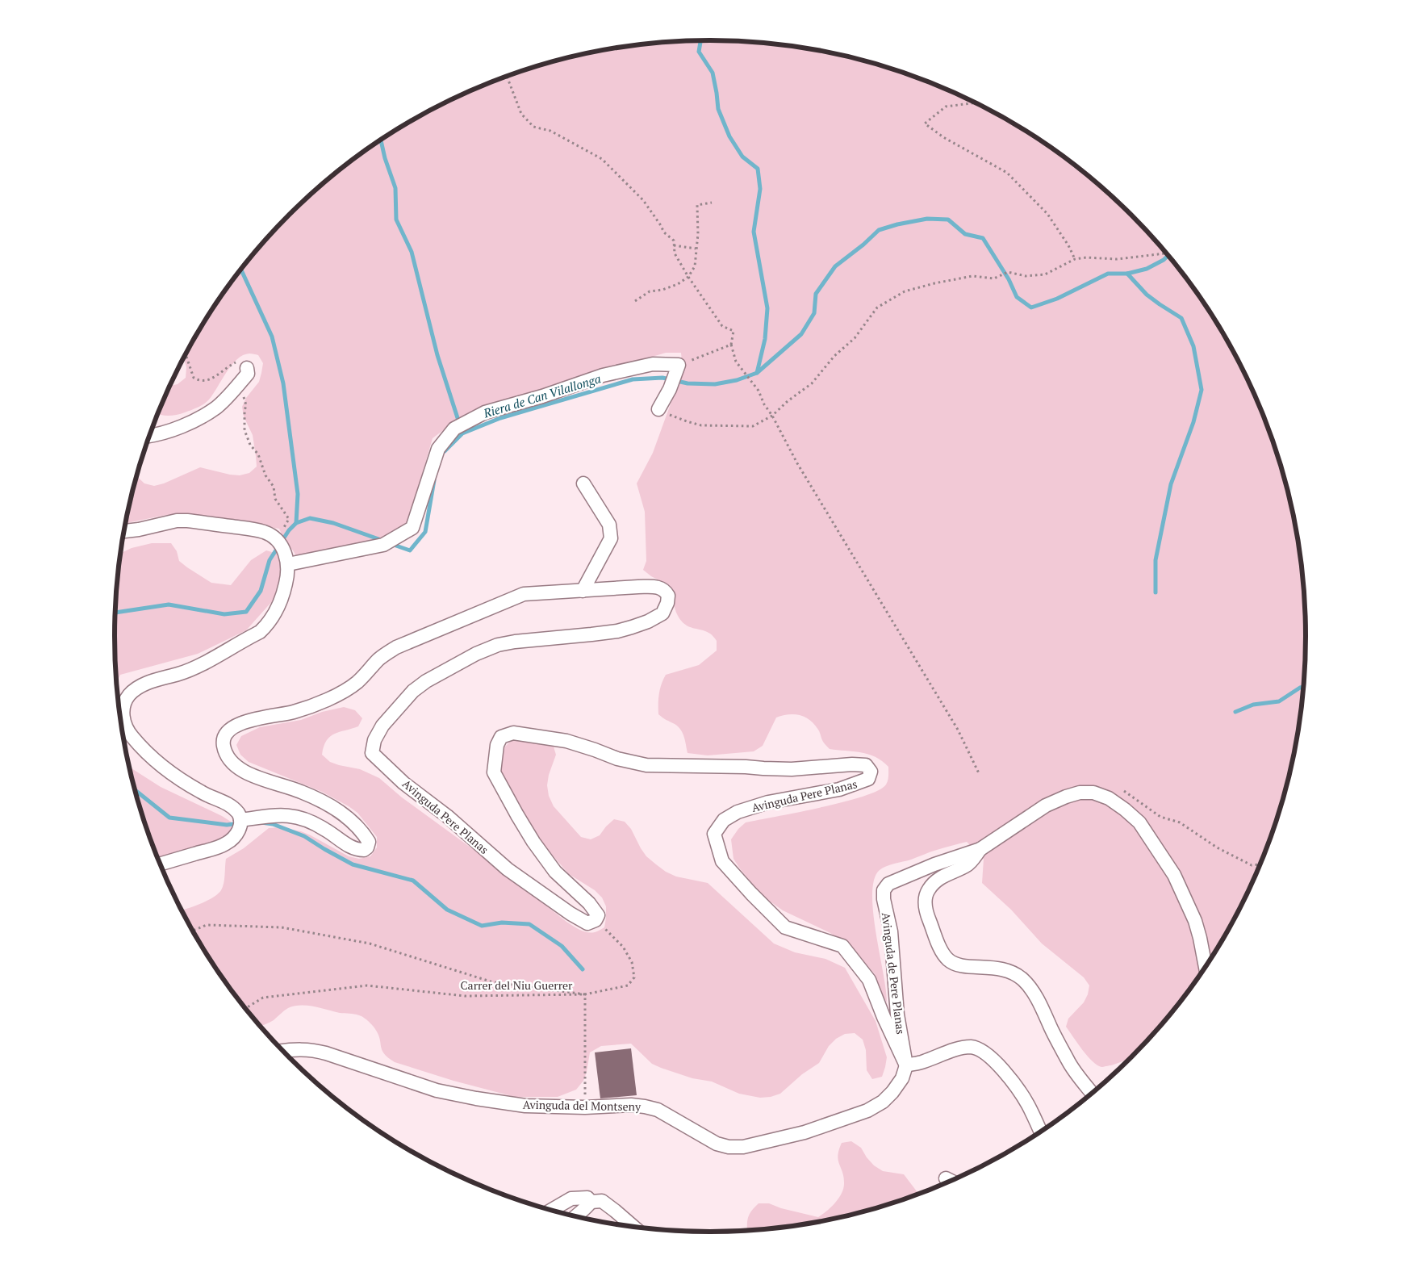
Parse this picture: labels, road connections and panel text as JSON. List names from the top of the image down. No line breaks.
{"streets":{"street":["Avinguda Pere Planas","Avinguda de Pere Planas","Avinguda del Montseny"],"path":["Carrer del Niu Guerrer"]},"crossings":[["Avinguda Pere Planas","Avinguda de Pere Planas"],["Avinguda Pere Planas","Avinguda del Montseny"],["Avinguda de Pere Planas","Avinguda del Montseny"]],"water":["Riera de Can Vilallonga"]}
